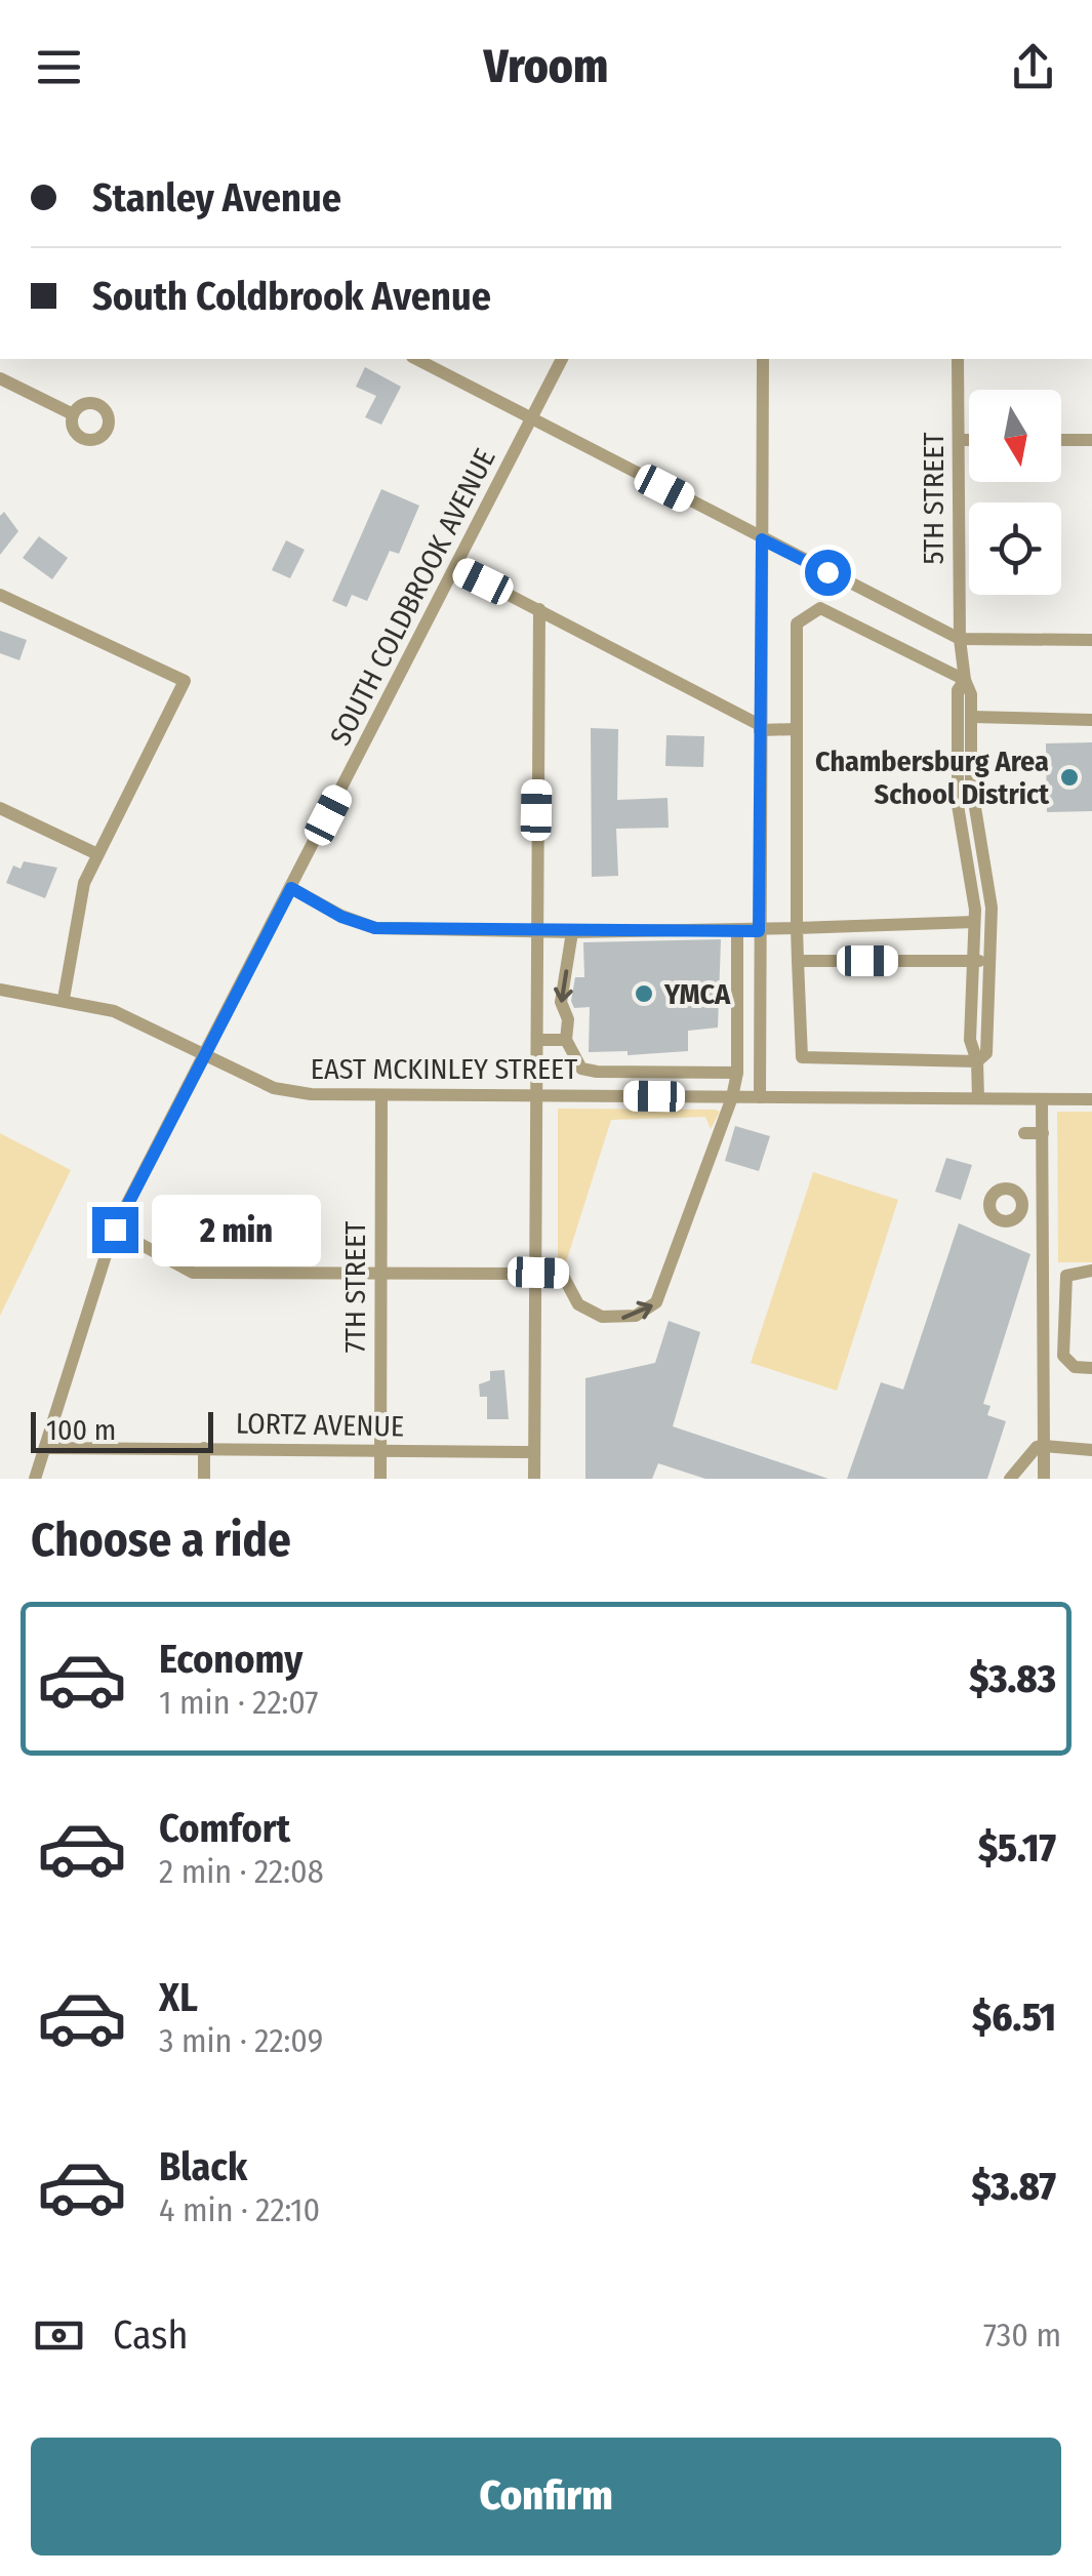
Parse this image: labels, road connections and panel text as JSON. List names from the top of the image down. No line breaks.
{"streets":{"street":["5TH STREET","SOUTH COLDBROOK AVENUE","EAST MCKINLEY STREET","7TH STREET","LORTZ AVENUE"]},"crossings":[["SOUTH COLDBROOK AVENUE","EAST MCKINLEY STREET"],["SOUTH COLDBROOK AVENUE","LORTZ AVENUE"],["EAST MCKINLEY STREET","7TH STREET"],["7TH STREET","LORTZ AVENUE"]],"places":["Chambersburg Area School District","YMCA"],"scale_bar":"100 m","north":"bottom","page":{"header":"Vroom","banner":["Stanley Avenue","South Coldbrook Avenue"],"bubble":"2 min","scale":"100 m","heading":"Choose a ride","list":[{"name":"Economy","note":"1 min · 22:07","value":"$3.83"},{"name":"Comfort","note":"2 min · 22:08","value":"$5.17"},{"name":"XL","note":"3 min · 22:09","value":"$6.51"},{"name":"Black","note":"4 min · 22:10","value":"$3.87"}],"pay":["Cash","730 m"],"buttons":"Confirm"}}
